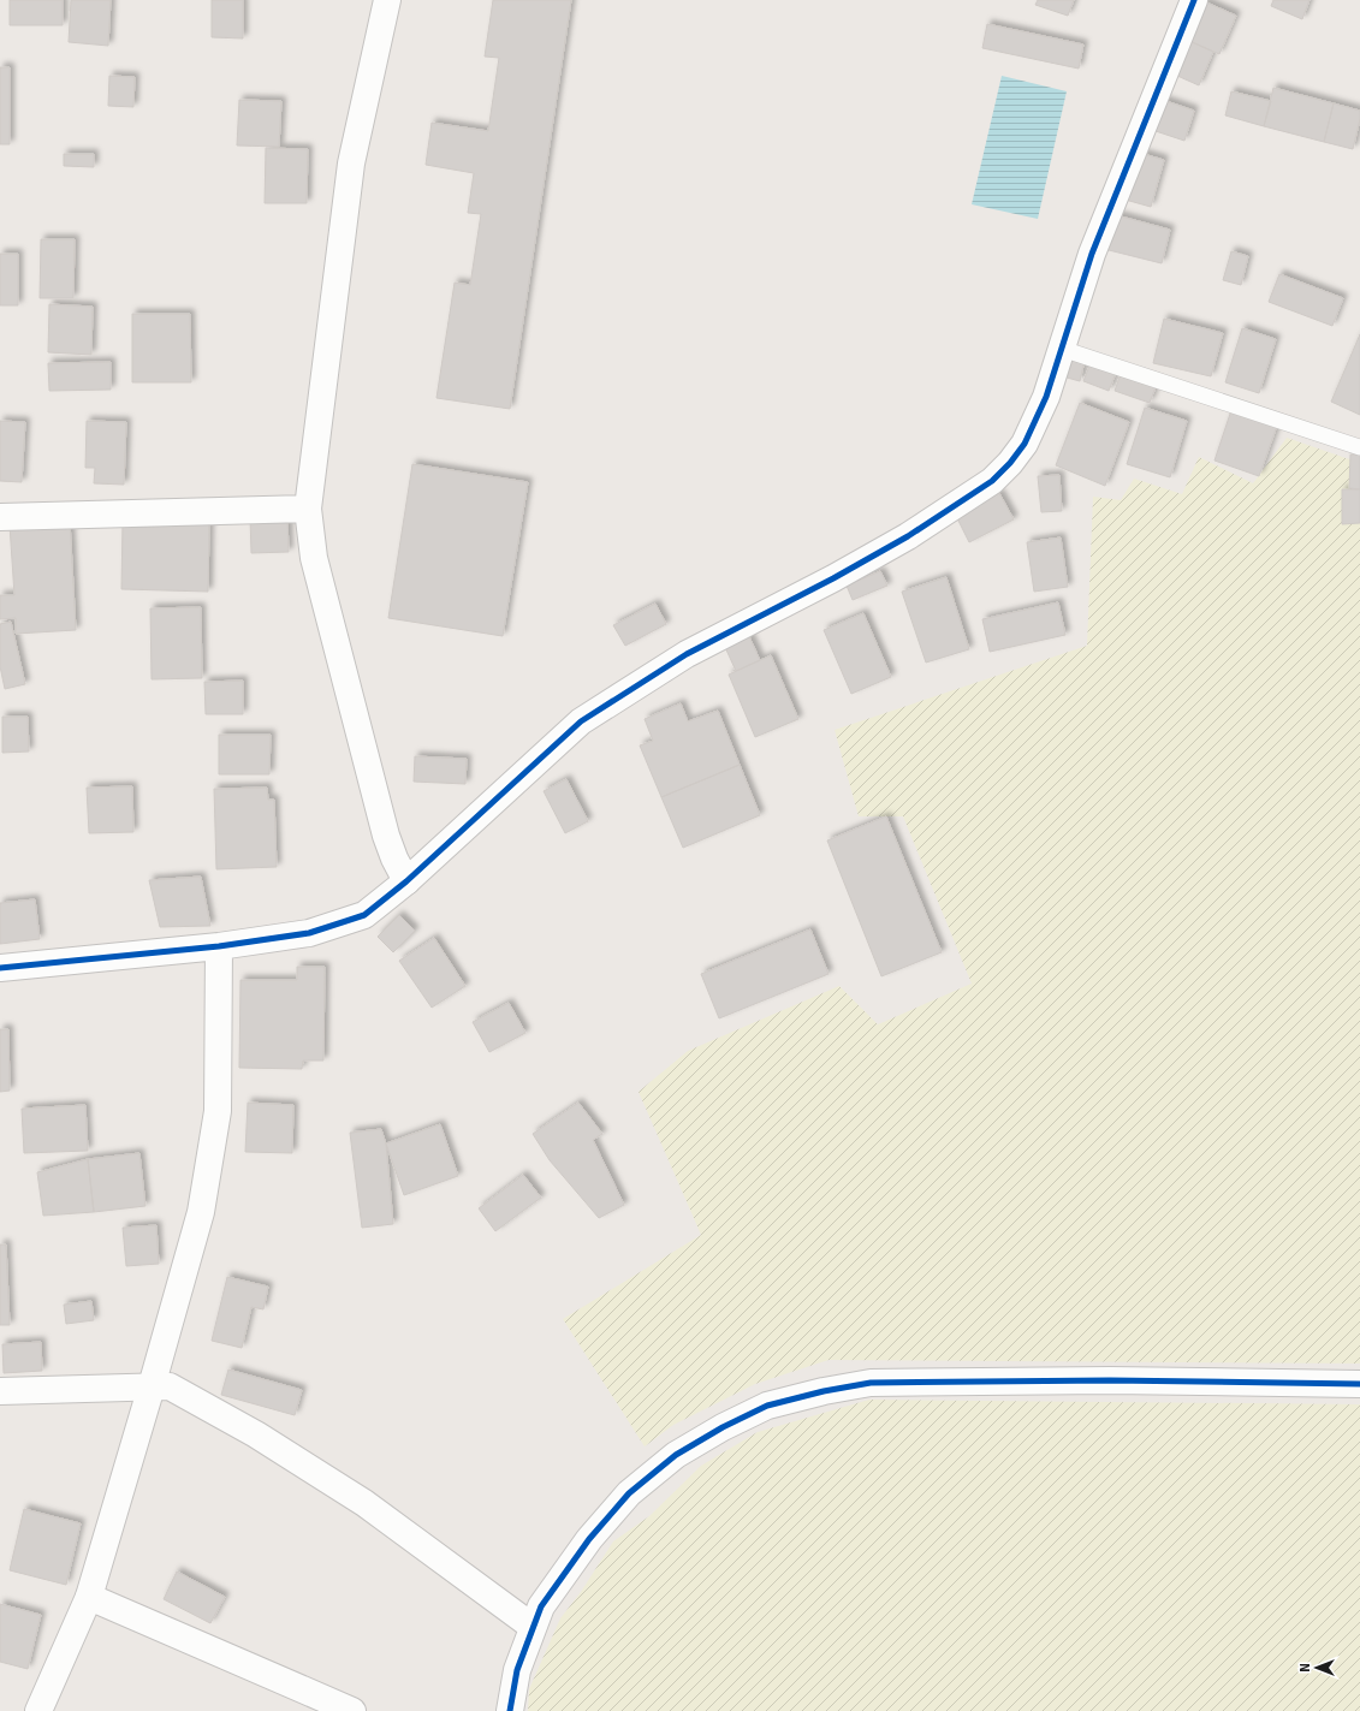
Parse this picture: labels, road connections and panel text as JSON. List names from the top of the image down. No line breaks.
{"north":"left"}
